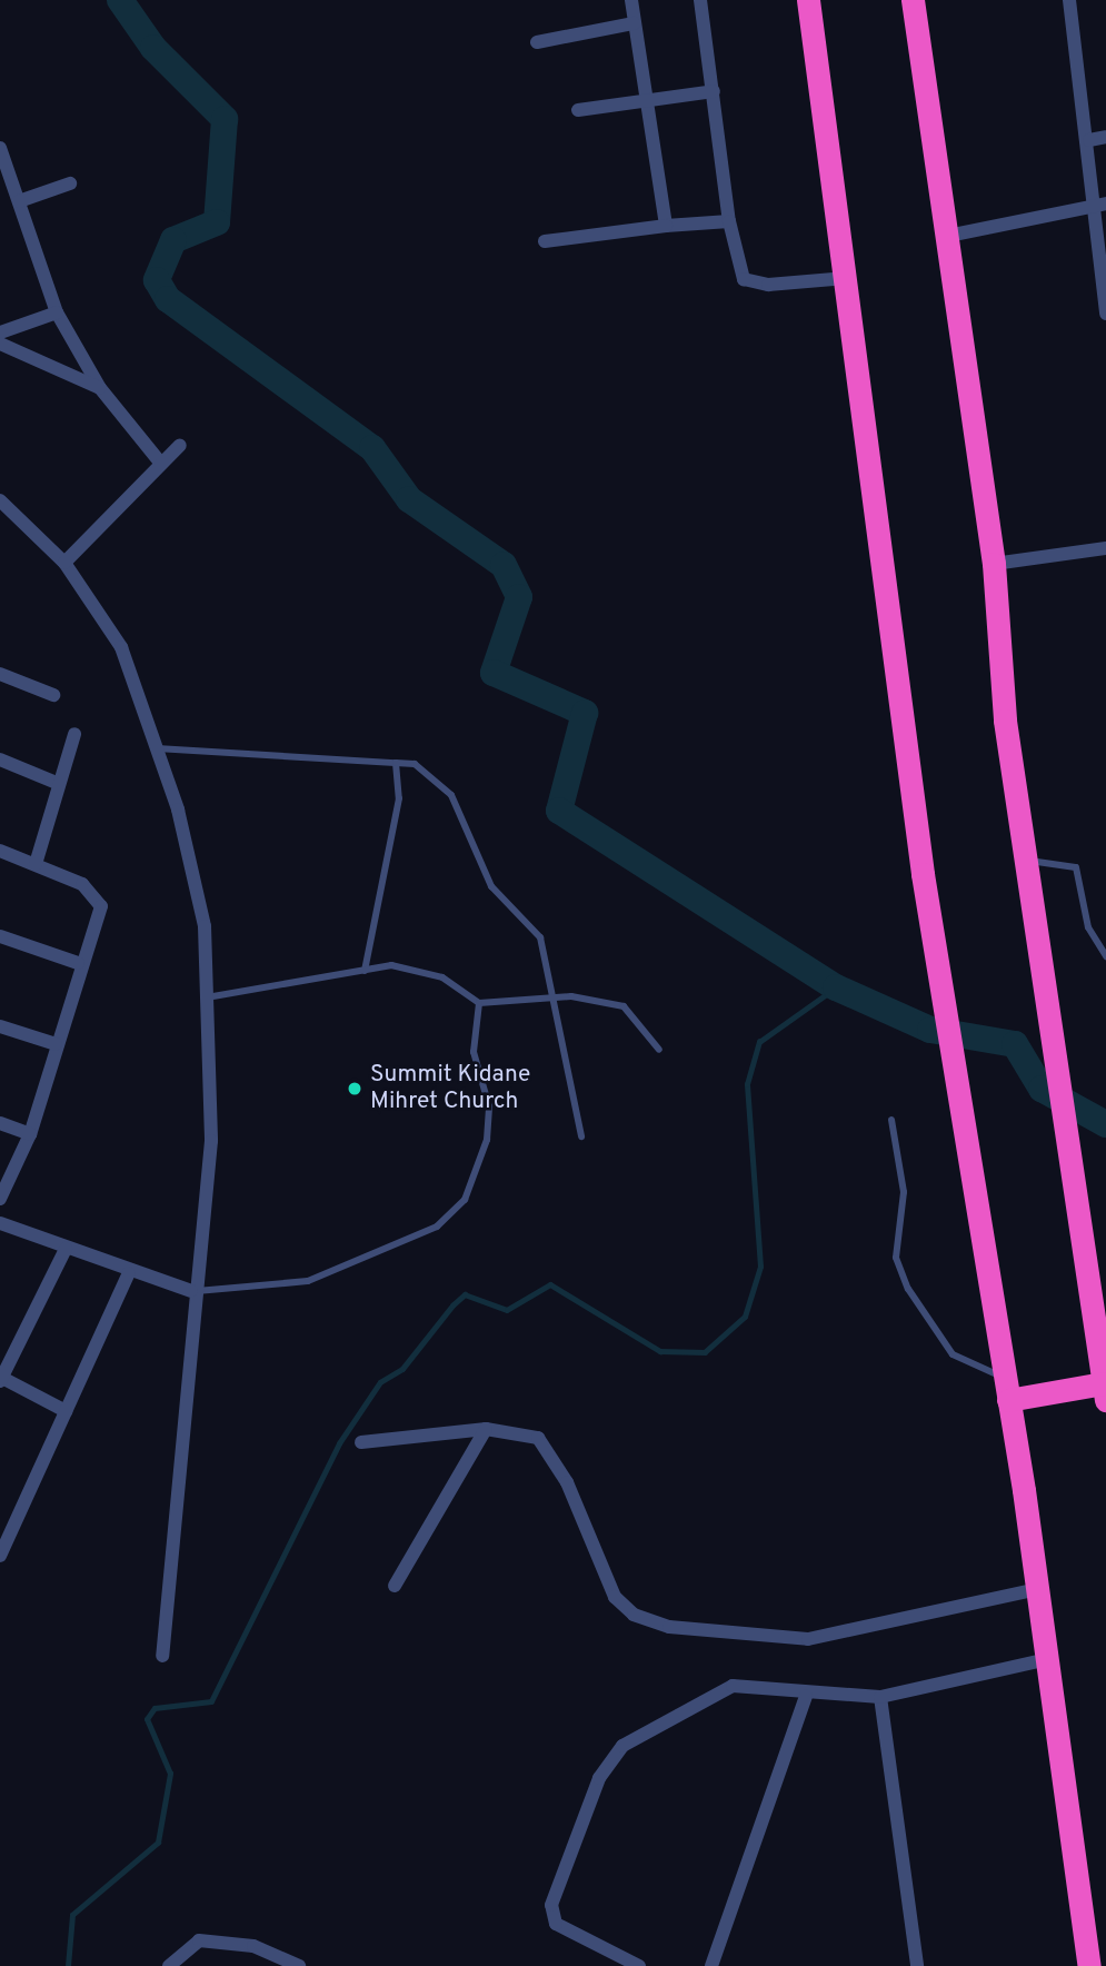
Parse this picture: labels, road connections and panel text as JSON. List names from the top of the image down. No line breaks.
{"places":["Summit Kidane Mihret Church"]}
